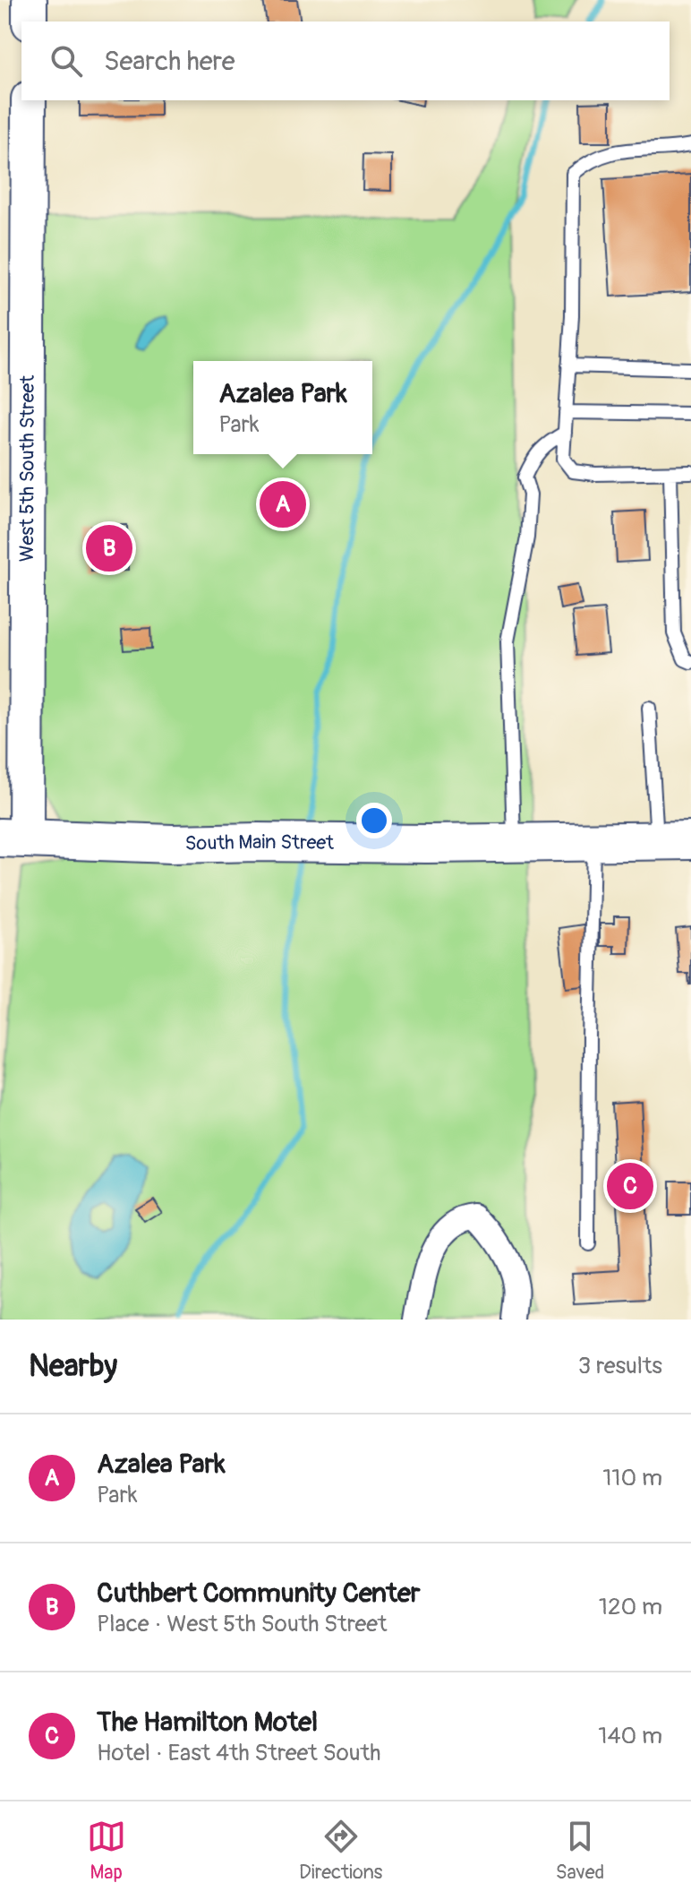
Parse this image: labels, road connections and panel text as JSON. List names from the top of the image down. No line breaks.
{"streets":{"main road":["South Main Street"],"street":["West 5th South Street"]},"crossings":[["West 5th South Street","South Main Street"]],"page":{"search":"Search here","popup":["Azalea Park","Park"],"pins":["A","B","C"],"heading":["Nearby","3 results"],"list":[{"mark":"A","name":"Azalea Park","note":"Park","value":"110 m"},{"mark":"B","name":"Cuthbert Community Center","note":"Place · West 5th South Street","value":"120 m"},{"mark":"C","name":"The Hamilton Motel","note":"Hotel · East 4th Street South","value":"140 m"}],"nav":["Map","Directions","Saved"]}}
